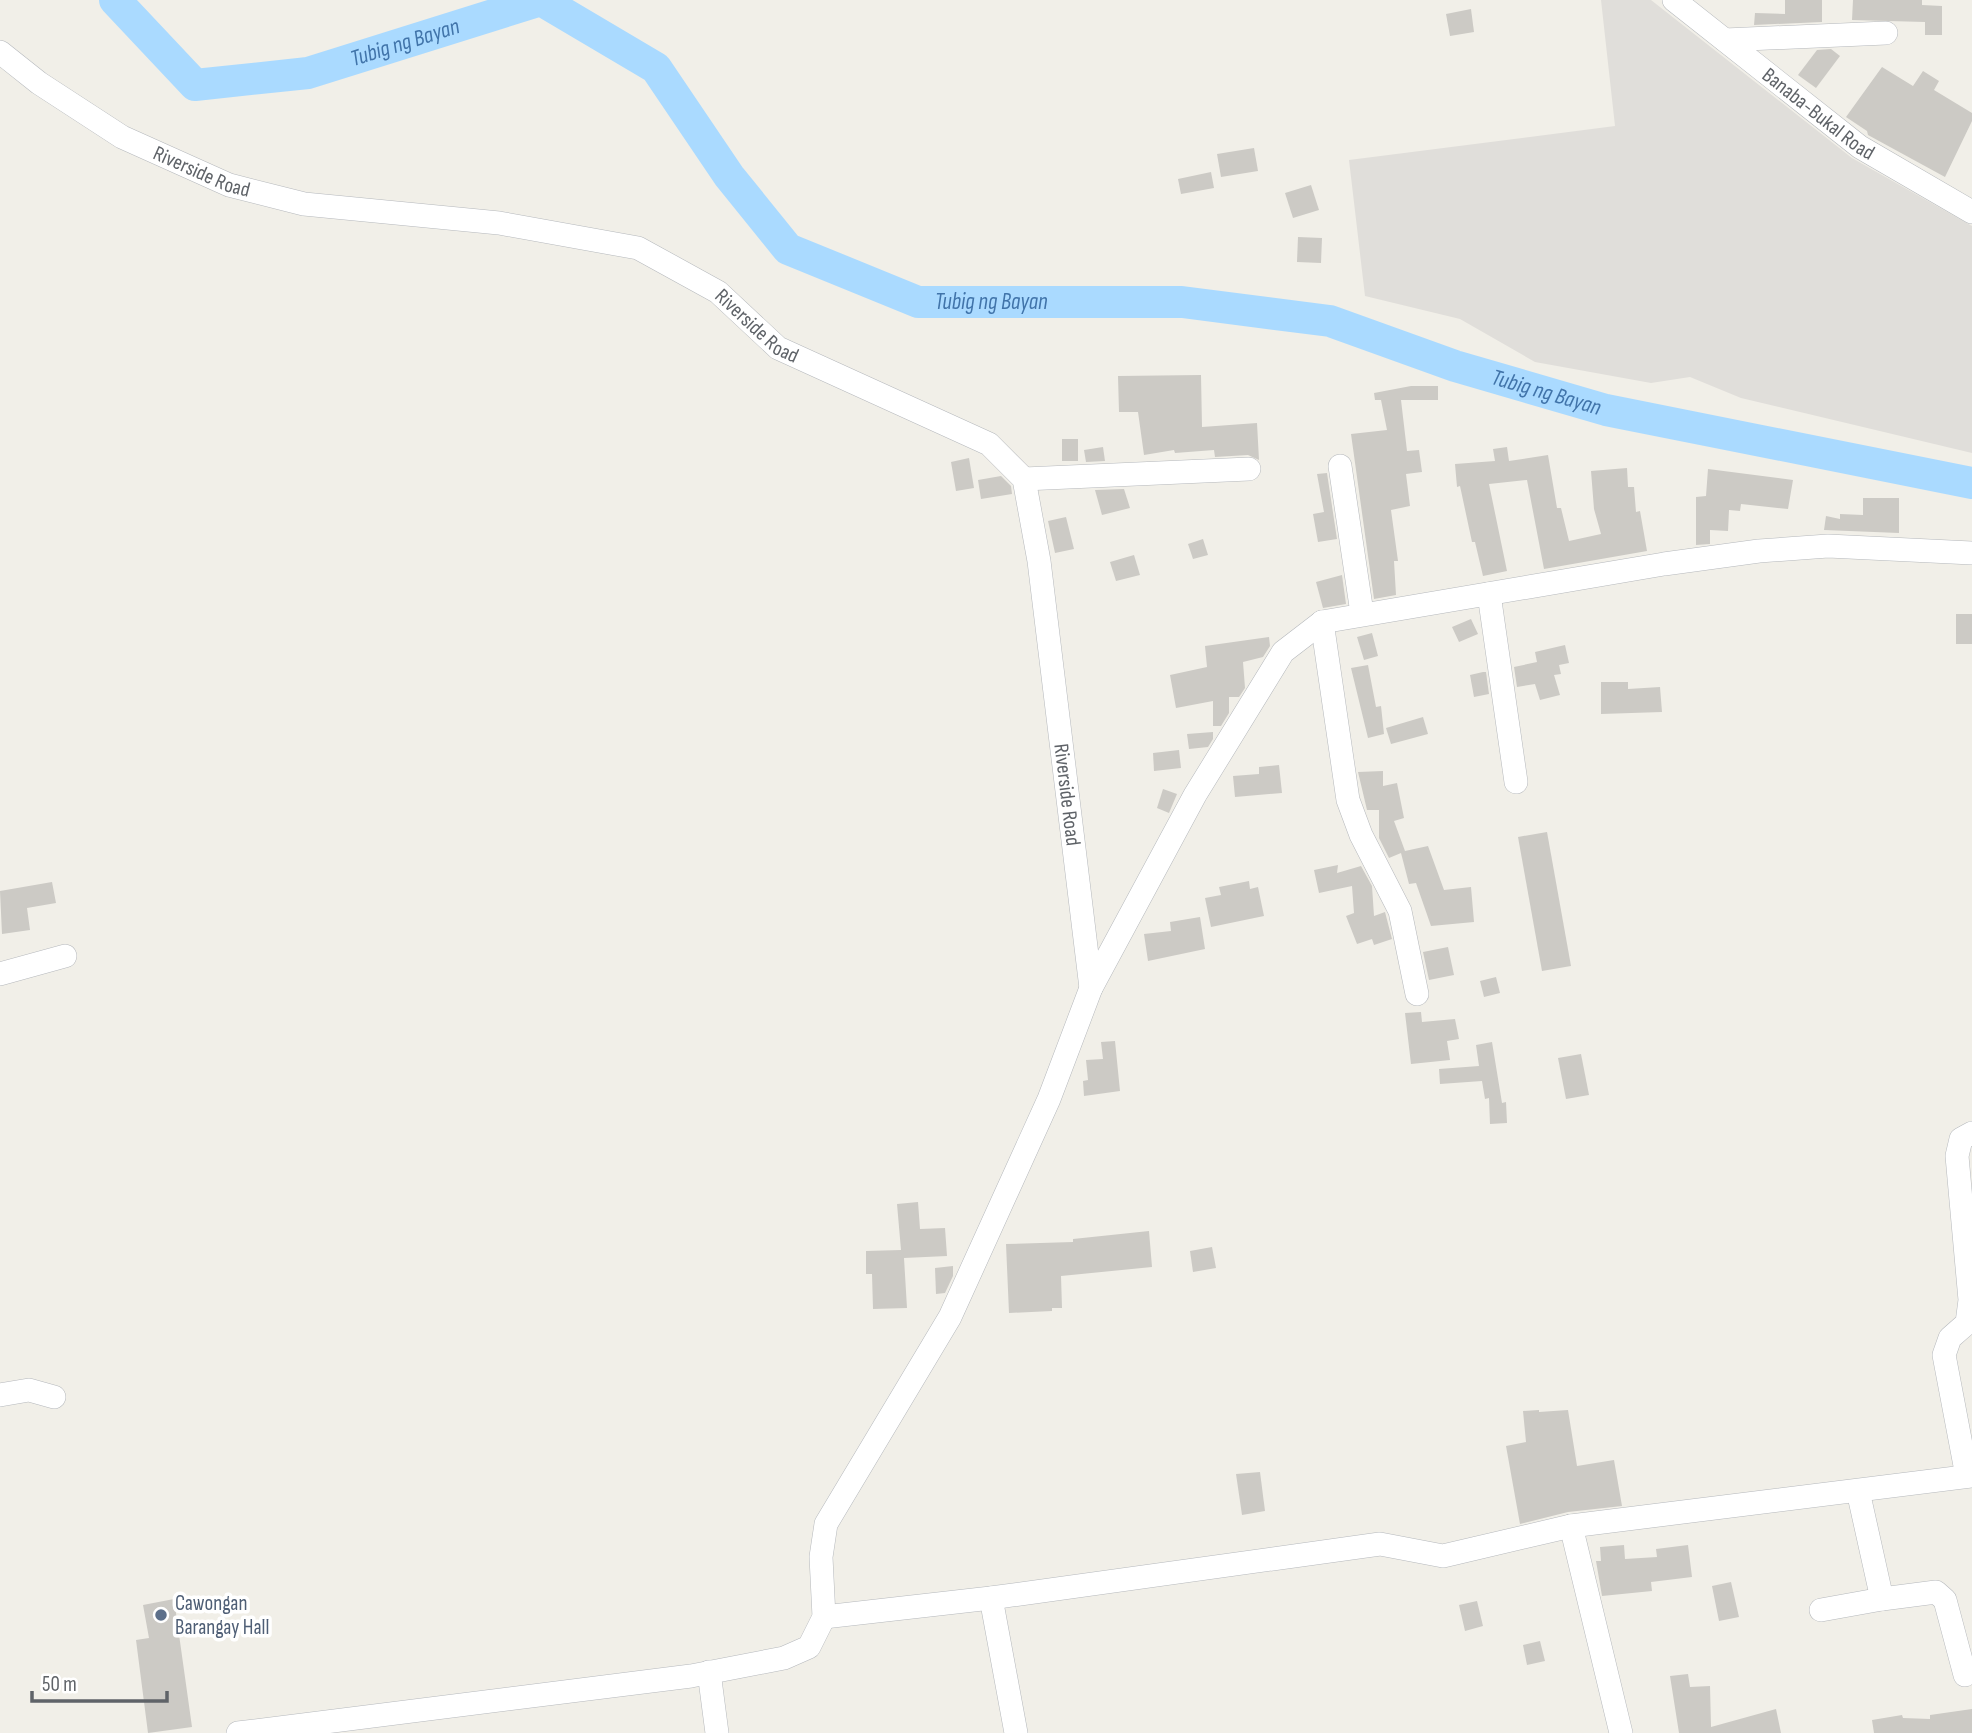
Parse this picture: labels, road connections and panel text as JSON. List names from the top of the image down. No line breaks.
{"streets":{"street":["Banaba-Bukal Road","Riverside Road"]},"water":["Tubig ng Bayan"],"places":["Cawongan Barangay Hall"],"scale_bar":"50 m"}
